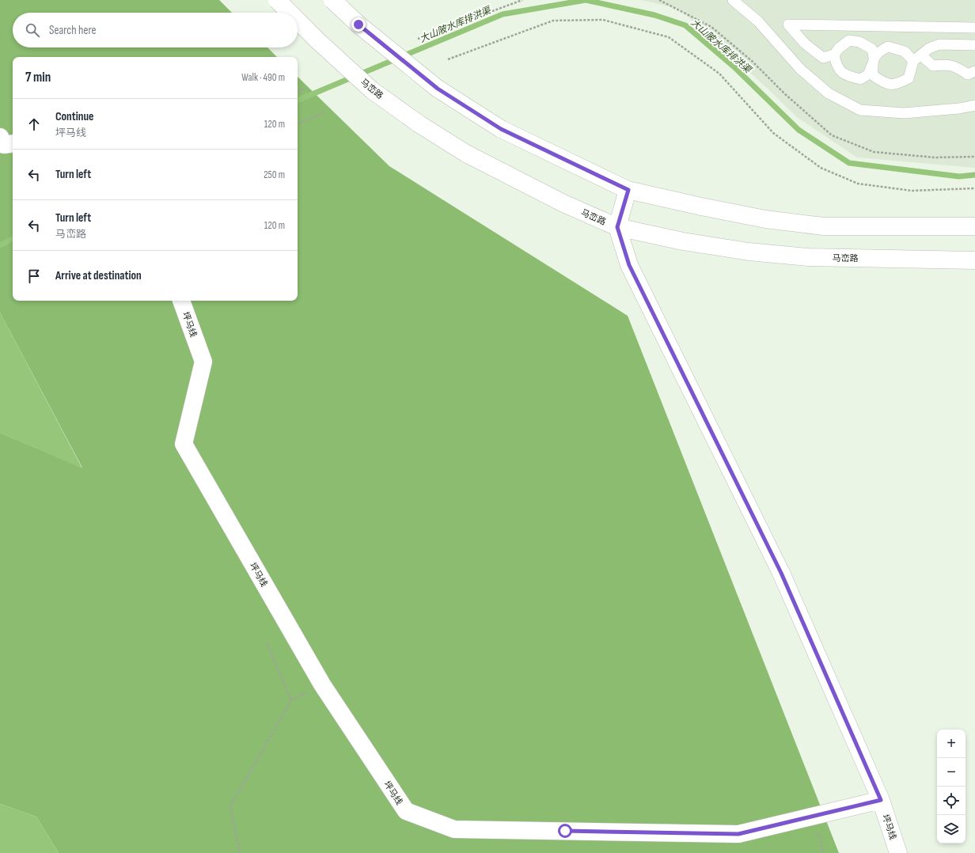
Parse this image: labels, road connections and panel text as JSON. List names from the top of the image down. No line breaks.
{"streets":{"street":["马峦路","坪马线"]},"water":["大山陂水库排洪渠"],"page":{"search":"Search here","heading":["7 min","Walk · 490 m"],"list":[["Continue","坪马线","120 m"],["Turn left","250 m"],["Turn left","马峦路","120 m"],"Arrive at destination"],"map_buttons":["+","−"]}}
